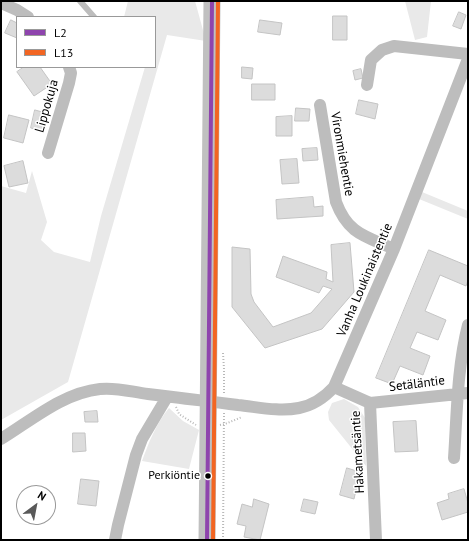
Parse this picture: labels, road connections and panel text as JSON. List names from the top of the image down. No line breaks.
{"streets":{"street":["Lippokuja","Vironmiehentie","Vanha Loukinaistentie","Setäläntie","Hakametsäntie"]},"crossings":[["Vironmiehentie","Vanha Loukinaistentie"],["Vanha Loukinaistentie","Hakametsäntie"],["Setäläntie","Hakametsäntie"]],"places":["Perkiöntie"],"lines":["transit line L2","transit line L13"],"legend":["L2","L13"],"north":"top right"}
